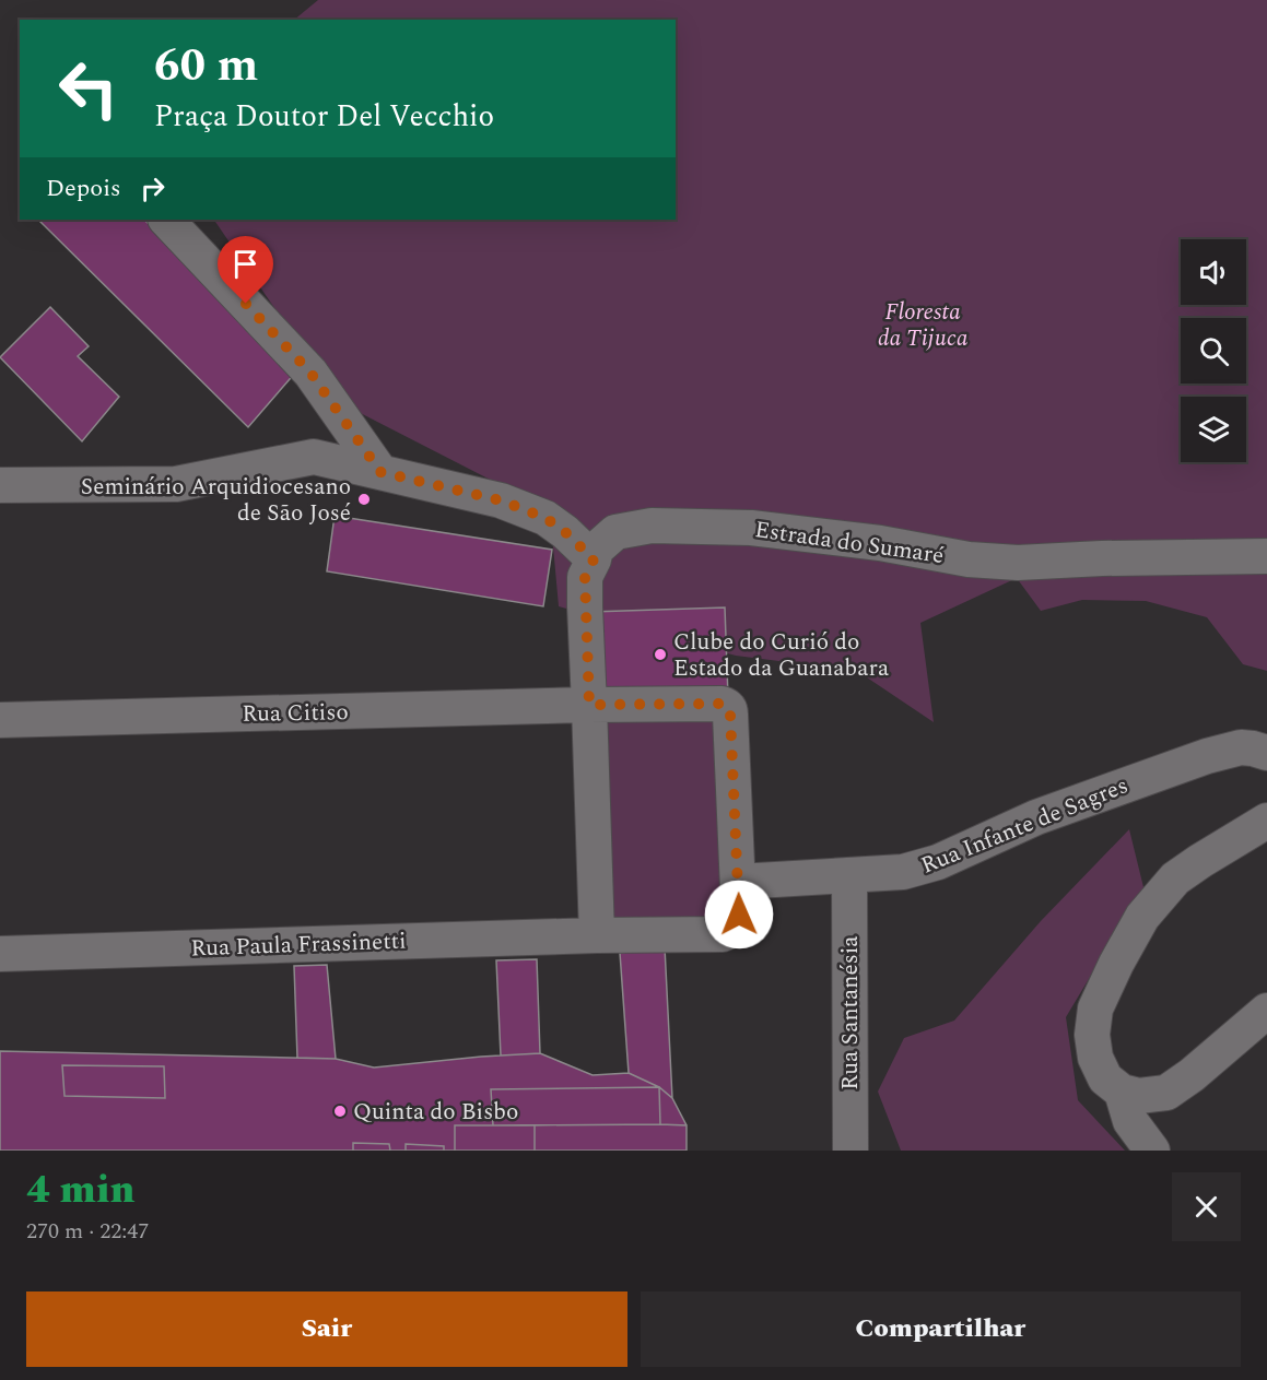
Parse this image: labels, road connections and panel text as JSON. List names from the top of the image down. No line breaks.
{"streets":{"street":["Estrada do Sumaré","Rua Citiso","Rua Infante de Sagres","Rua Paula Frassinetti","Rua Santanésia"]},"crossings":[["Estrada do Sumaré","Rua Citiso"],["Estrada do Sumaré","Rua Paula Frassinetti"],["Rua Citiso","Rua Infante de Sagres"],["Rua Citiso","Rua Paula Frassinetti"],["Rua Infante de Sagres","Rua Paula Frassinetti"],["Rua Infante de Sagres","Rua Santanésia"]],"parks":["Floresta da Tijuca"],"places":["Seminário Arquidiocesano de São José","Clube do Curió do Estado da Guanabara","Quinta do Bisbo"],"page":{"turn":["60 m","Praça Doutor Del Vecchio"],"then":"Depois","heading":["4 min","270 m · 22:47"],"buttons":["Sair","Compartilhar"]}}
